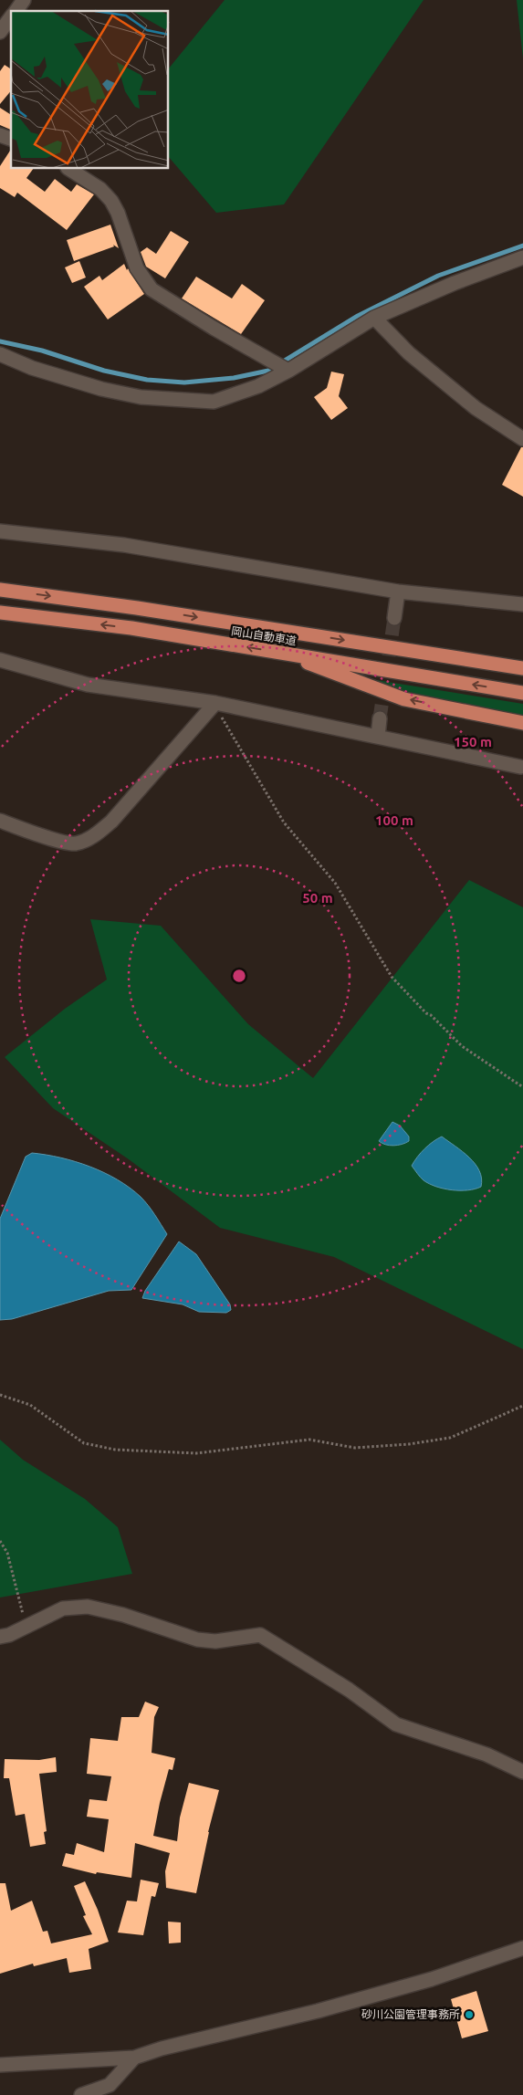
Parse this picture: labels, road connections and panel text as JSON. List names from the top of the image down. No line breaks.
{"streets":{"highway":["岡山自動車道"]},"places":["砂川公園管理事務所"],"rings":["150 m","100 m","50 m"]}
